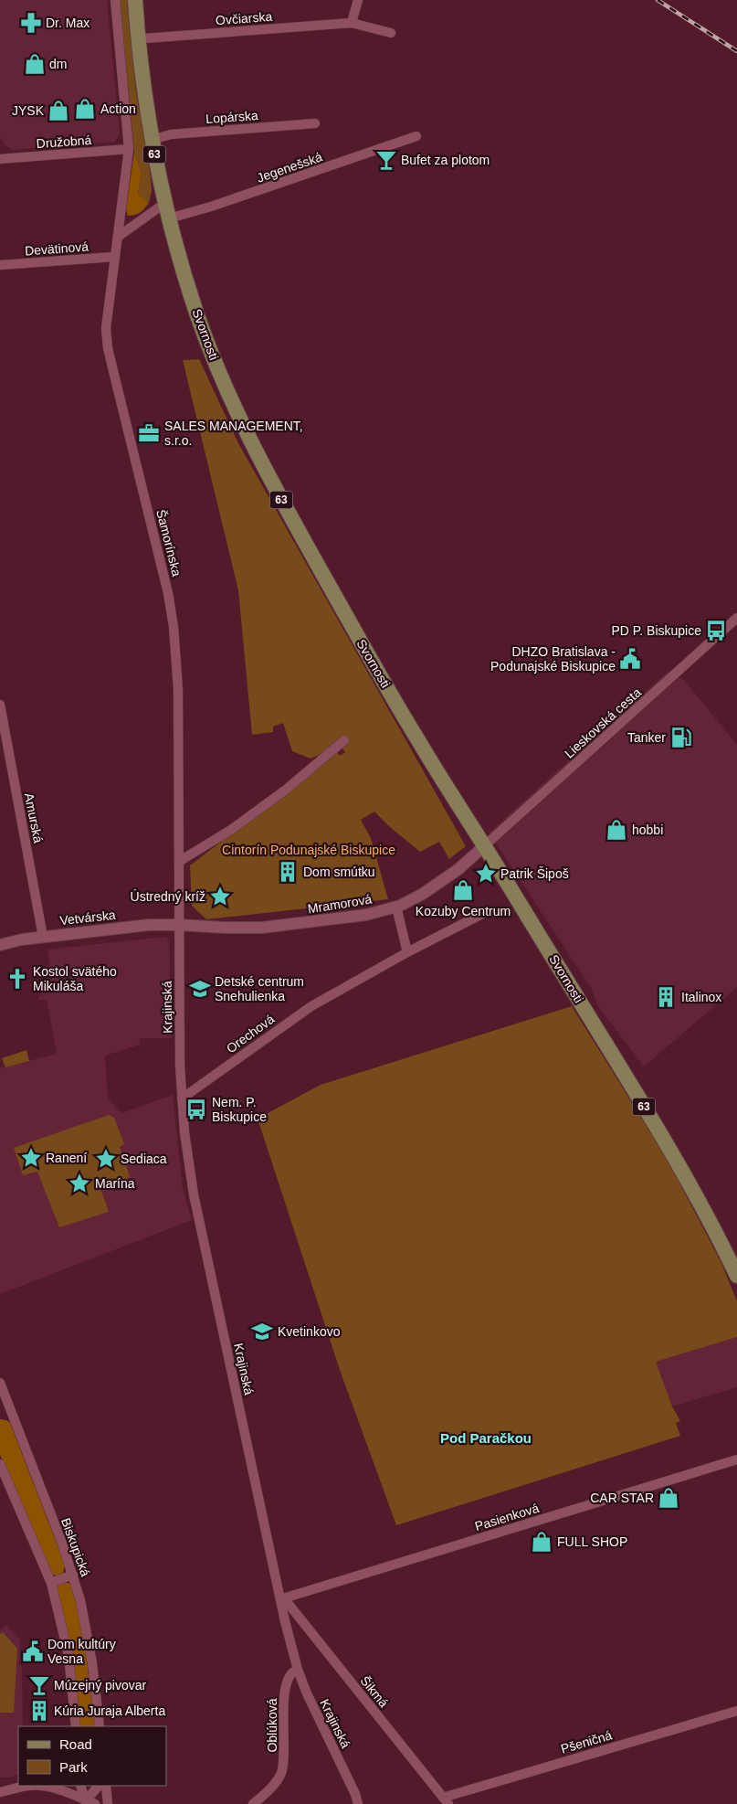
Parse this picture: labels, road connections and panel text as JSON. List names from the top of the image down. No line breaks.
{"streets":{"main road":["63","Svornosti"],"street":["Ovčiarska","Lopárska","Družobná","Jegenešská","Devätinová","Šamorínska","Lieskovská cesta","Amurská","Mramorová","Vetvárska","Krajinská","Orechová","Pasienková","Biskupická","Šikmá","Oblúková","Pšeničná"]},"crossings":[["Ovčiarska","Svornosti"],["Lopárska","Svornosti"],["Družobná","Šamorínska"],["Jegenešská","Svornosti"],["Devätinová","Šamorínska"],["Svornosti","Lieskovská cesta"],["Svornosti","Mramorová"],["Šamorínska","Mramorová"],["Šamorínska","Vetvárska"],["Šamorínska","Krajinská"],["Lieskovská cesta","Mramorová"],["Amurská","Vetvárska"],["Mramorová","Vetvárska"],["Mramorová","Krajinská"],["Vetvárska","Krajinská"],["Krajinská","Orechová"],["Krajinská","Pasienková"],["Krajinská","Šikmá"],["Krajinská","Oblúková"],["Pasienková","Šikmá"],["Šikmá","Pšeničná"]],"districts":["Pod Paračkou"],"parks":["Cintorín Podunajské Biskupice"],"places":{"pharmacy":["Dr. Max"],"shop":["dm","Action","JYSK","hobbi","Kozuby Centrum","CAR STAR","FULL SHOP"],"bar":["Bufet za plotom","Múzejný pivovar"],"office":["SALES MANAGEMENT, s.r.o."],"bus stop":["PD P. Biskupice","Nem. P. Biskupice"],"public building":["DHZO Bratislava - Podunajské Biskupice","Dom kultúry Vesna"],"fuel station":["Tanker"],"building":["Dom smútku","Italinox","Kúria Juraja Alberta"],"place":["Patrik Šipoš","Ústredný kríž","Ranení","Sediaca","Marína"],"church":["Kostol svätého Mikuláša"],"school or university":["Detské centrum Snehulienka","Kvetinkovo"]},"legend":["Road","Park"]}
